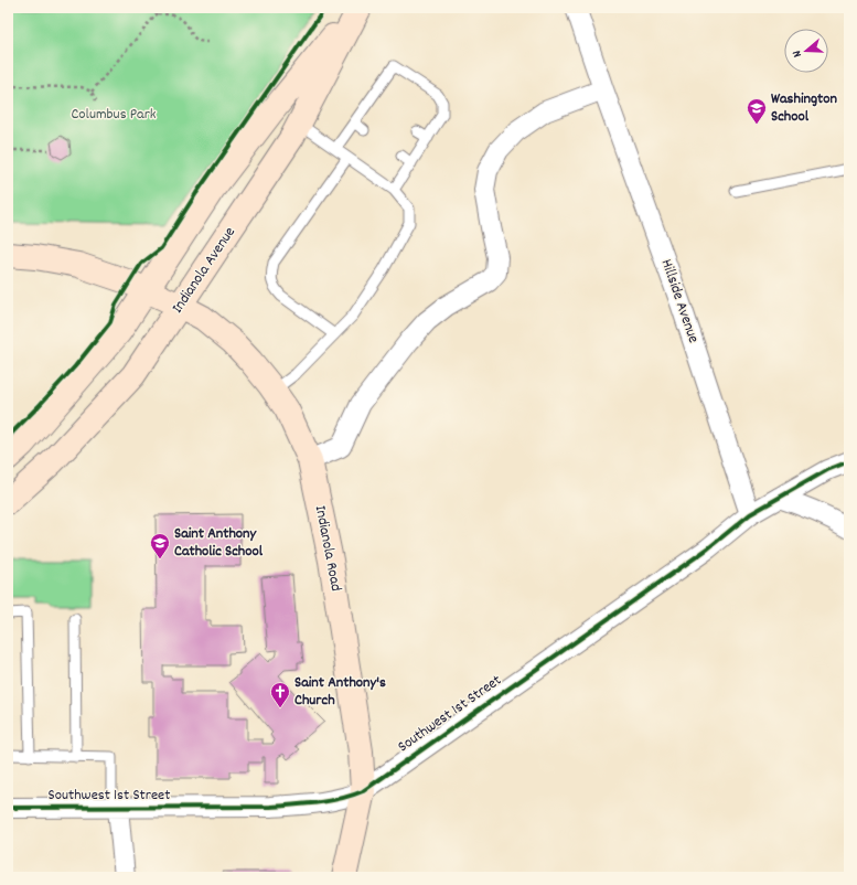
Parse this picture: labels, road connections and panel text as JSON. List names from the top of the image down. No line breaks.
{"streets":{"main road":["Indianola Avenue","Indianola Road"],"street":["Hillside Avenue","Southwest 1st Street"]},"crossings":[["Indianola Avenue","Indianola Road"],["Hillside Avenue","Southwest 1st Street"],["Indianola Road","Southwest 1st Street"]],"parks":["Columbus Park"],"places":{"school or university":["Washington School","Saint Anthony Catholic School"],"church":["Saint Anthony's Church"]},"north":"left"}
